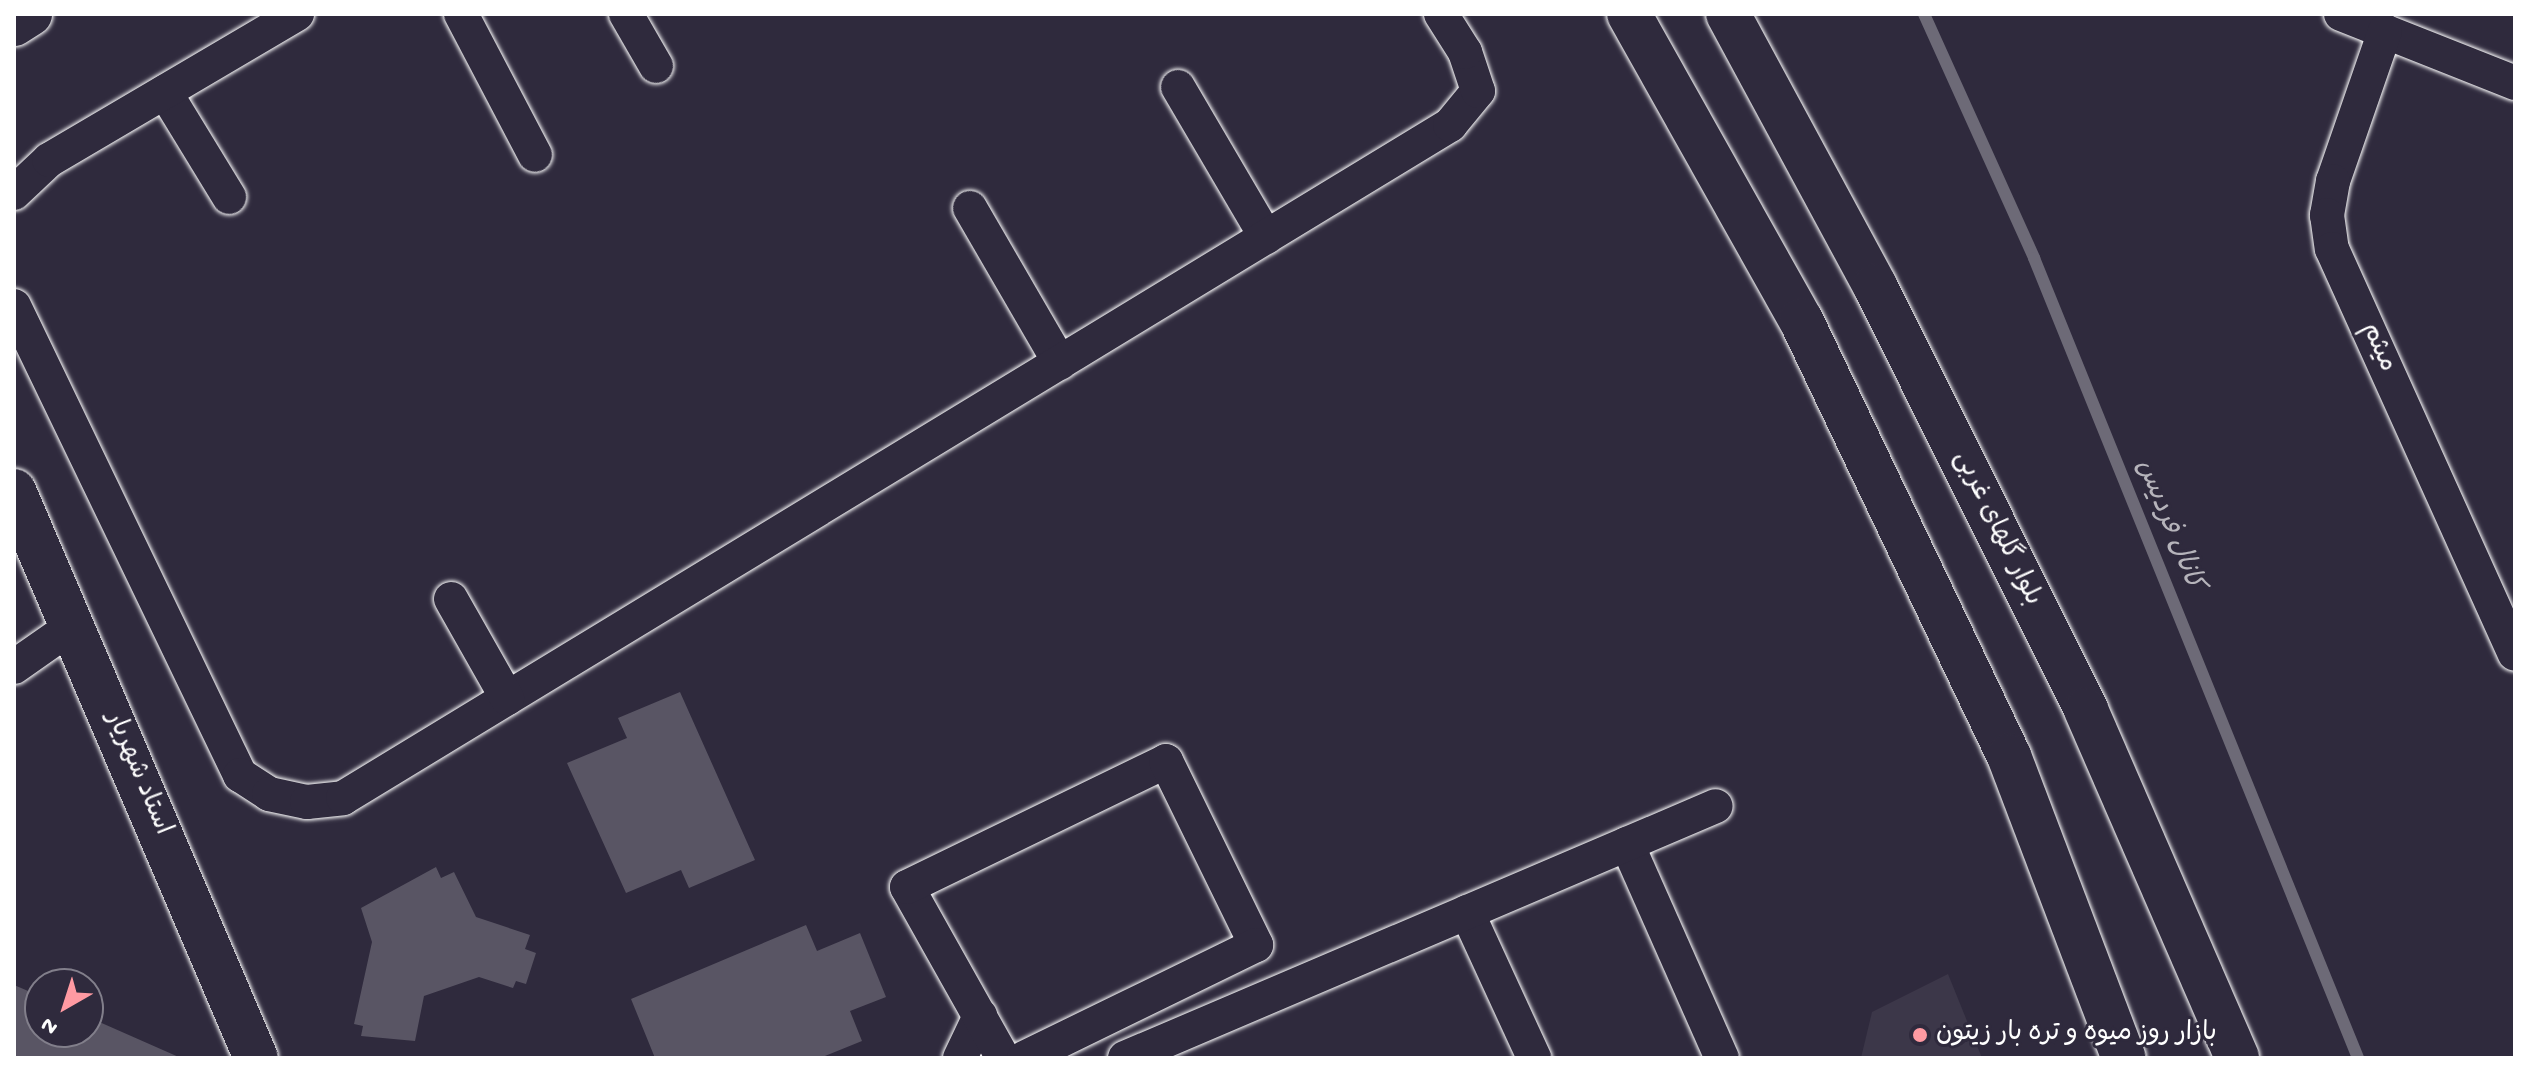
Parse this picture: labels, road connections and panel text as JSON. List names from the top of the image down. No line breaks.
{"streets":{"main road":["بلوار گلهای غربی","استاد شهریار"],"street":["میثم"]},"water":["کانال فردیس"],"places":["بازار روز میوه و تره بار زیتون"],"north":"bottom left"}
